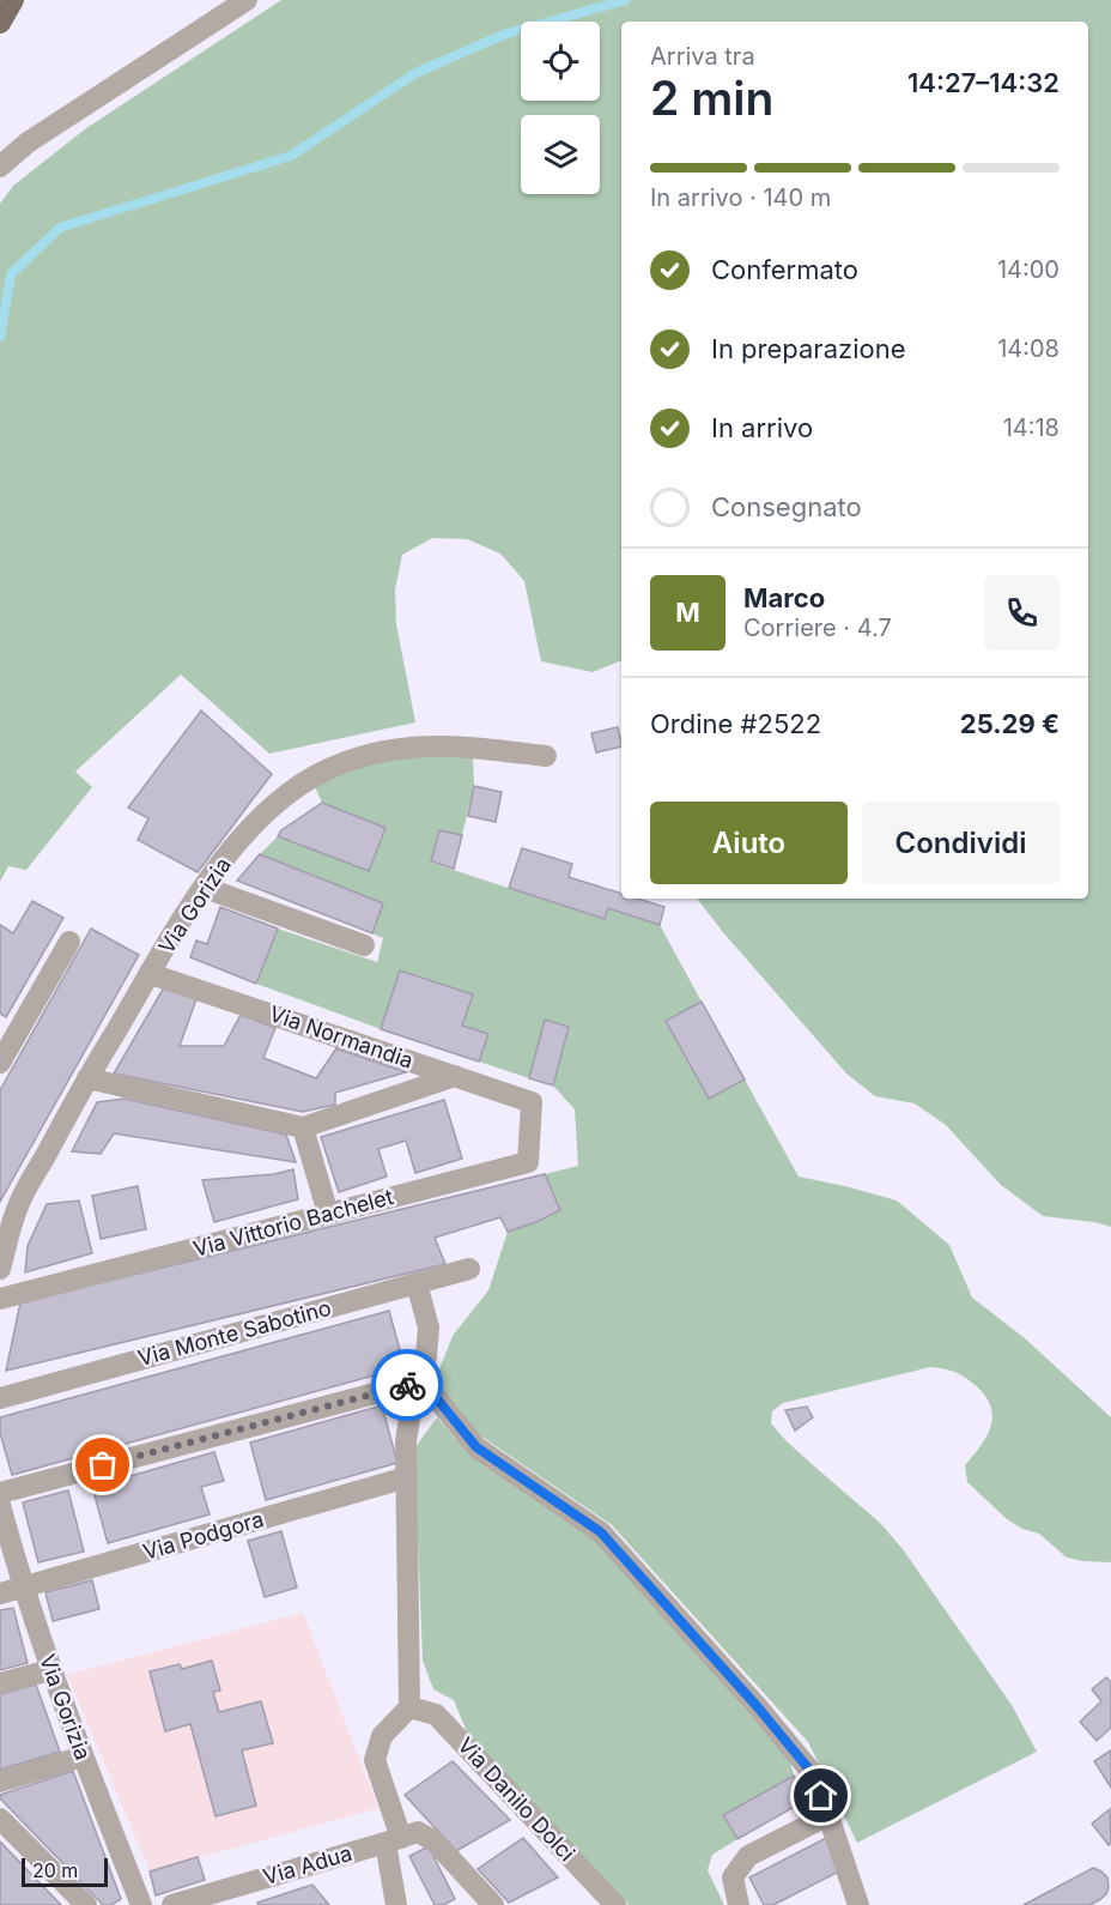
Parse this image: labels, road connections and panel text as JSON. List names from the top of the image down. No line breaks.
{"streets":{"street":["Via Gorizia","Via Normandia","Via Vittorio Bachelet","Via Monte Sabotino","Via Podgora","Via Danilo Dolci","Via Adua"]},"crossings":[["Via Gorizia","Via Normandia"],["Via Gorizia","Via Podgora"],["Via Normandia","Via Vittorio Bachelet"]],"scale_bar":"20 m","page":{"heading":["2 min","Arriva tra","14:27–14:32"],"panel":["Marco","Corriere · 4.7","Ordine #2522","25.29 €"],"bar":"In arrivo · 140 m","list":[["Confermato","14:00"],["In preparazione","14:08"],["In arrivo","14:18"],"Consegnato"],"round":"M","buttons":["Aiuto","Condividi"],"scale":"20 m"}}
